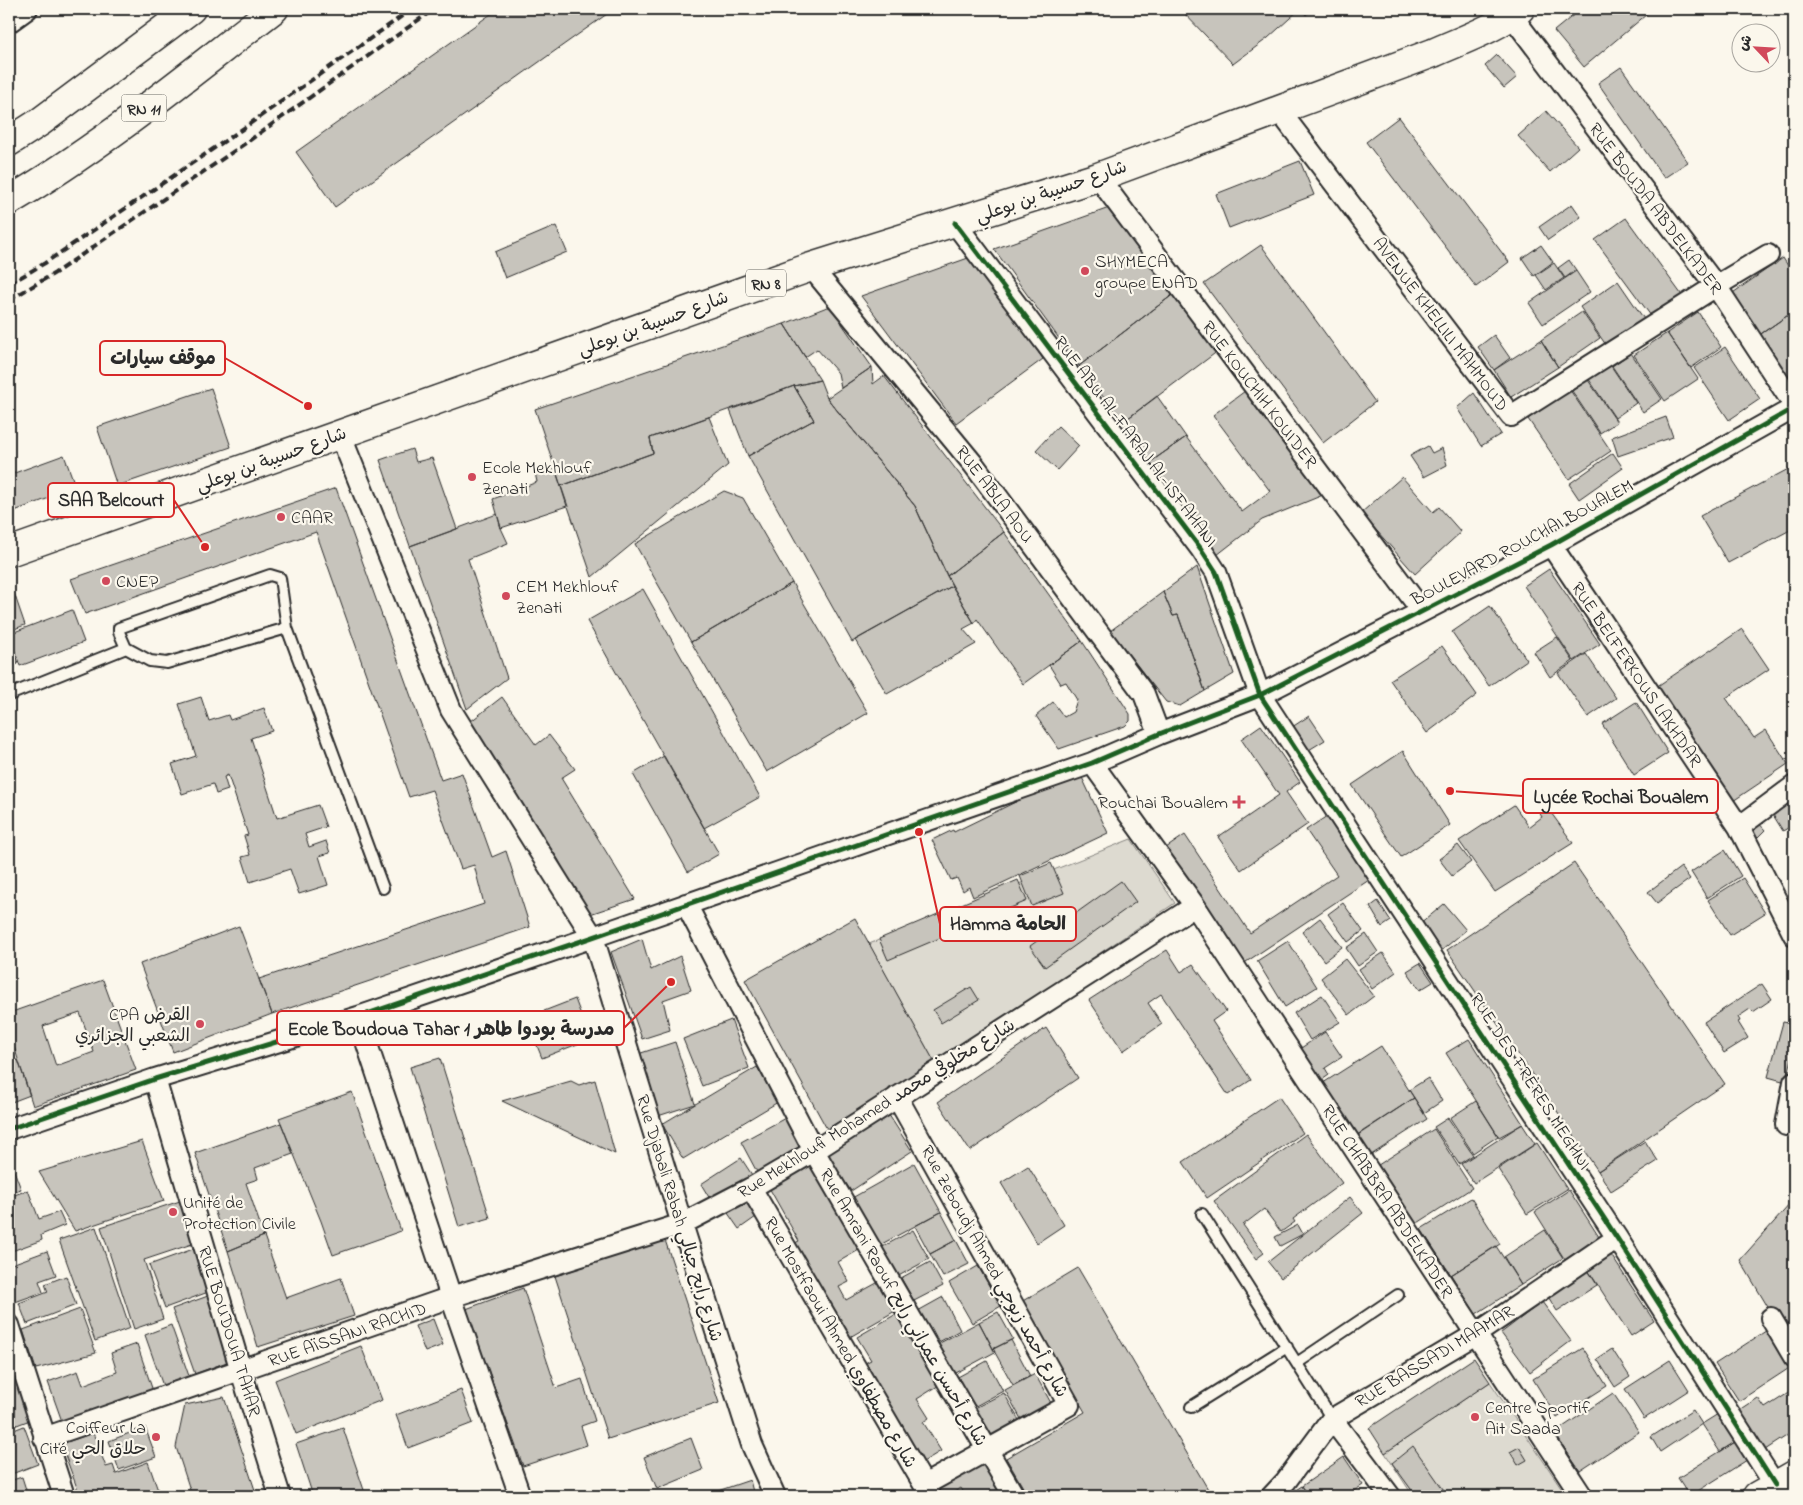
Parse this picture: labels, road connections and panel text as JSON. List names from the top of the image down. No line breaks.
{"streets":{"main road":["RN 11","شارع حسيبة بن بوعلي","RN 8"],"street":["RUE BOUDA ABDELKADER","AVENUE KHELLILI MAHMOUD","RUE KOUCHIH KOUIDER","RUE ABU AL-FARAJ AL-ISFAHANI","RUE ABLA AOU","BOULEVARD ROUCHAI BOUALEM","RUE BELFERKOUS LAKHDAR","RUE DES FRÈRES MEGHNI","Rue Mekhloufi Mohamed شارع مخلوفي محمد","RUE CHABBRA ABDELKADER","Rue Djabali Rabah شارع رابح جبالي","Rue Zeboudj Ahmed شارع أحمد زبوجي","Rue Amrani Raouf شارع أحسن عمراني رابح","RUE BOUDOUA TAHAR","RUE AÏSSANI RACHID","Rue Mostfaoui Ahmed شارع مصطفاوي","RUE BASSADI MAAMAR"]},"crossings":[["شارع حسيبة بن بوعلي","RUE BOUDA ABDELKADER"],["شارع حسيبة بن بوعلي","AVENUE KHELLILI MAHMOUD"],["شارع حسيبة بن بوعلي","RUE KOUCHIH KOUIDER"],["شارع حسيبة بن بوعلي","RUE ABU AL-FARAJ AL-ISFAHANI"],["شارع حسيبة بن بوعلي","RUE ABLA AOU"],["شارع حسيبة بن بوعلي","Rue Djabali Rabah شارع رابح جبالي"],["RUE BOUDA ABDELKADER","AVENUE KHELLILI MAHMOUD"],["RUE BOUDA ABDELKADER","BOULEVARD ROUCHAI BOUALEM"],["RUE KOUCHIH KOUIDER","BOULEVARD ROUCHAI BOUALEM"],["RUE ABU AL-FARAJ AL-ISFAHANI","BOULEVARD ROUCHAI BOUALEM"],["RUE ABU AL-FARAJ AL-ISFAHANI","RUE DES FRÈRES MEGHNI"],["RUE ABLA AOU","BOULEVARD ROUCHAI BOUALEM"],["BOULEVARD ROUCHAI BOUALEM","RUE BELFERKOUS LAKHDAR"],["BOULEVARD ROUCHAI BOUALEM","RUE DES FRÈRES MEGHNI"],["BOULEVARD ROUCHAI BOUALEM","RUE CHABBRA ABDELKADER"],["BOULEVARD ROUCHAI BOUALEM","Rue Djabali Rabah شارع رابح جبالي"],["BOULEVARD ROUCHAI BOUALEM","Rue Amrani Raouf شارع أحسن عمراني رابح"],["BOULEVARD ROUCHAI BOUALEM","RUE BOUDOUA TAHAR"],["RUE DES FRÈRES MEGHNI","RUE BASSADI MAAMAR"],["Rue Mekhloufi Mohamed شارع مخلوفي محمد","RUE CHABBRA ABDELKADER"],["Rue Mekhloufi Mohamed شارع مخلوفي محمد","Rue Djabali Rabah شارع رابح جبالي"],["Rue Mekhloufi Mohamed شارع مخلوفي محمد","Rue Zeboudj Ahmed شارع أحمد زبوجي"],["Rue Mekhloufi Mohamed شارع مخلوفي محمد","Rue Amrani Raouf شارع أحسن عمراني رابح"],["Rue Mekhloufi Mohamed شارع مخلوفي محمد","RUE AÏSSANI RACHID"],["Rue Mekhloufi Mohamed شارع مخلوفي محمد","Rue Mostfaoui Ahmed شارع مصطفاوي"],["RUE CHABBRA ABDELKADER","RUE BASSADI MAAMAR"],["Rue Zeboudj Ahmed شارع أحمد زبوجي","Rue Amrani Raouf شارع أحسن عمراني رابح"],["Rue Zeboudj Ahmed شارع أحمد زبوجي","Rue Mostfaoui Ahmed شارع مصطفاوي"],["RUE BOUDOUA TAHAR","RUE AÏSSANI RACHID"]],"places":{"other":["SHYMECA groupe ENAD","موقف سيارات","Ecole Mekhlouf Zenati","CAAR","SAA Belcourt","CNEP","CEM Mekhlouf Zenati","Lycée Rochai Boualem","Hamma الحامة","Ecole Boudoua Tahar 1 مدرسة بودوا طاهر","CPA القرض الشعبي الجزائري","Unité de Protection Civile","Centre Sportif Ait Saada","Coiffeur La Cité حلاق الحي"],"health":["Rouchai Boualem"]},"north":"top left"}
